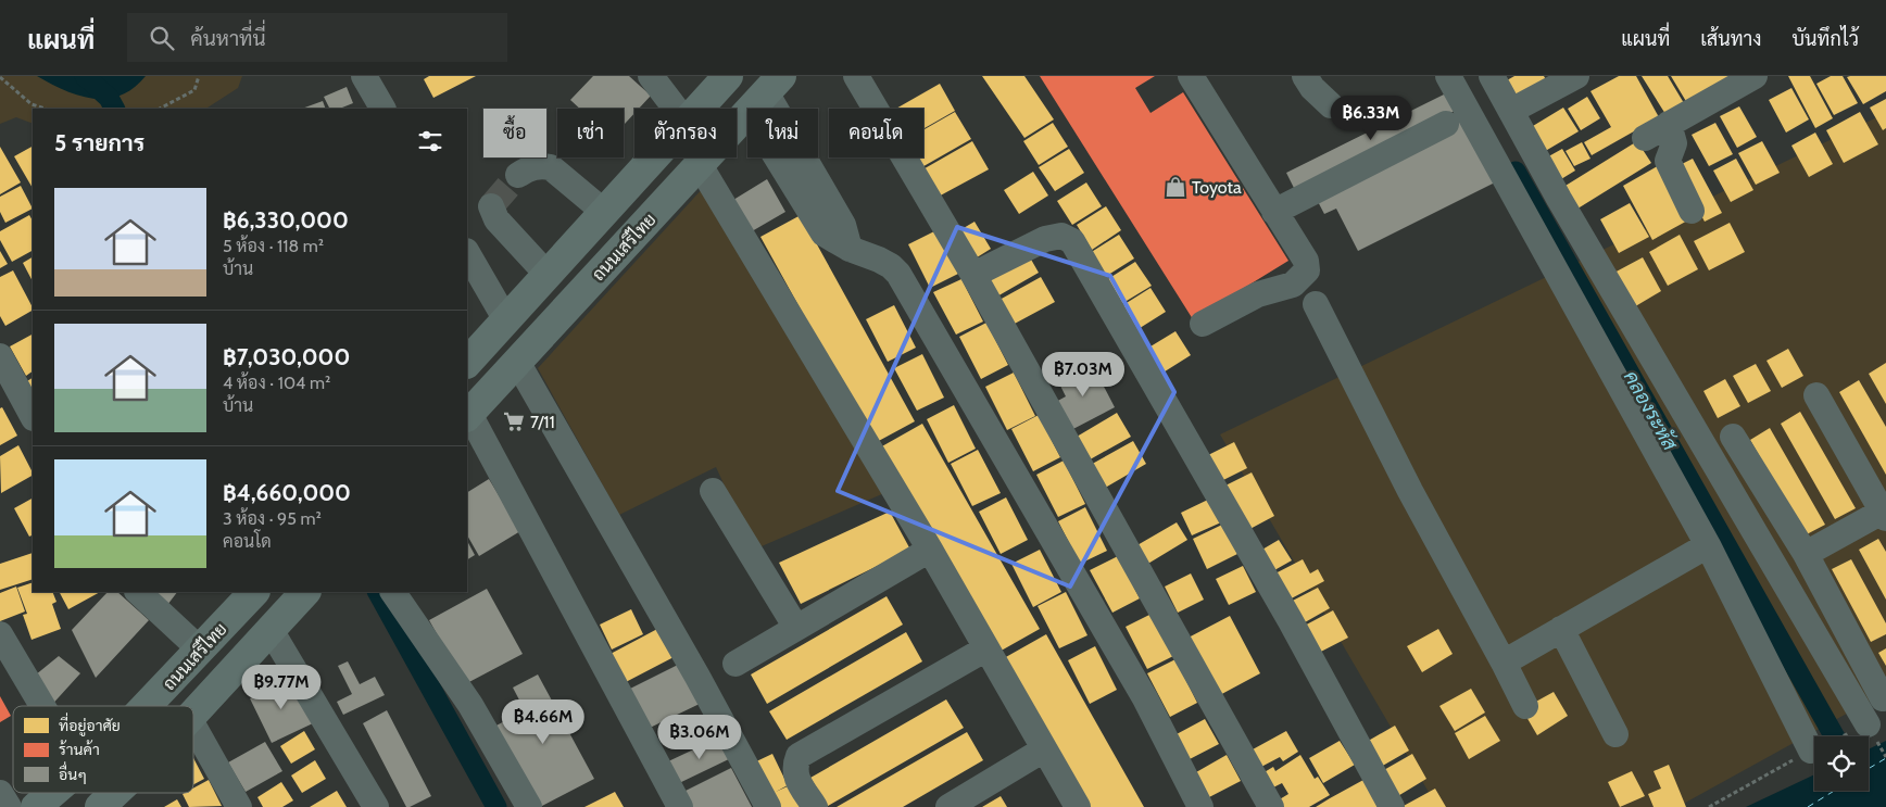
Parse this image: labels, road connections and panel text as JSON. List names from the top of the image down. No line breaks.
{"streets":{"main road":["ถนนเสรีไทย"]},"water":["คลองระหัส"],"places":{"shop":["Toyota"],"supermarket":["7/11"]},"legend":["ที่อยู่อาศัย","ร้านค้า","อื่นๆ"],"page":{"header":"แผนที่","search":"ค้นหาที่นี่","nav":["แผนที่","เส้นทาง","บันทึกไว้"],"price":["฿6.33M","฿7.03M","฿9.77M","฿4.66M","฿3.06M"],"chip":["ซื้อ","เช่า","ตัวกรอง","ใหม่","คอนโด"],"heading":"5 รายการ","list":[{"name":"฿6,330,000","note":"5 ห้อง · 118 m² · บ้าน"},{"name":"฿7,030,000","note":"4 ห้อง · 104 m² · บ้าน"},{"name":"฿4,660,000","note":"3 ห้อง · 95 m² · คอนโด"}]}}
